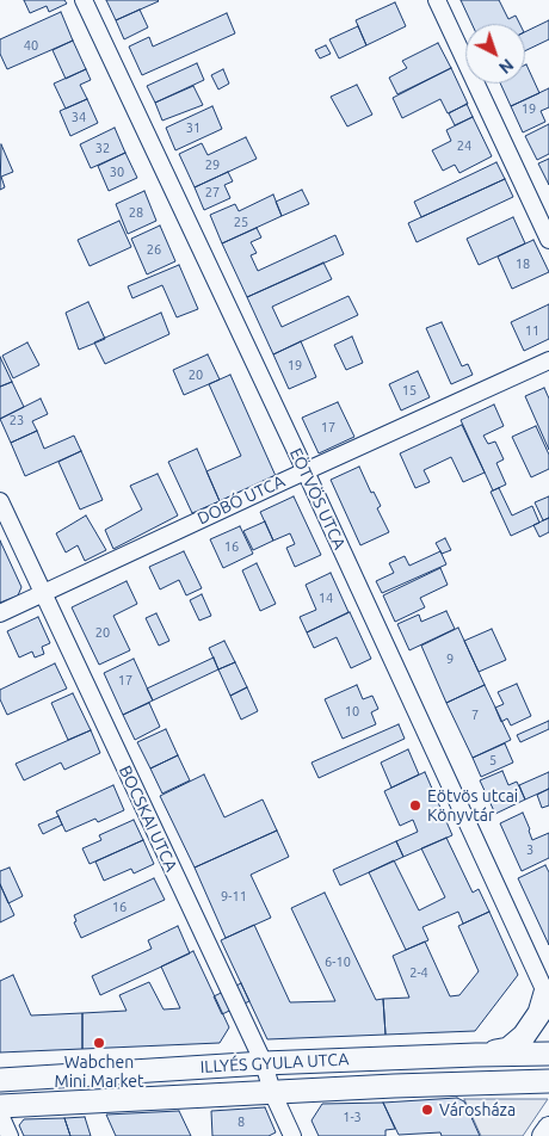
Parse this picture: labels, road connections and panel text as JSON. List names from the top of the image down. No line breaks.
{"streets":{"main road":["ILLYÉS GYULA UTCA"],"street":["EÖTVÖS UTCA","DOBÓ UTCA","BOCSKAI UTCA"]},"crossings":[["EÖTVÖS UTCA","DOBÓ UTCA"],["DOBÓ UTCA","BOCSKAI UTCA"],["BOCSKAI UTCA","ILLYÉS GYULA UTCA"]],"places":["Eötvös utcai Könyvtár","Wabchen Mini Market","Városháza"],"house_numbers":["40","19","34","31","24","32","29","30","27","28","25","26","18","11","19","20","15","23","17","16","14","20","9","17","10","7","5","3","9-11","16","6-10","2-4","1-3","8"],"north":"bottom right"}
